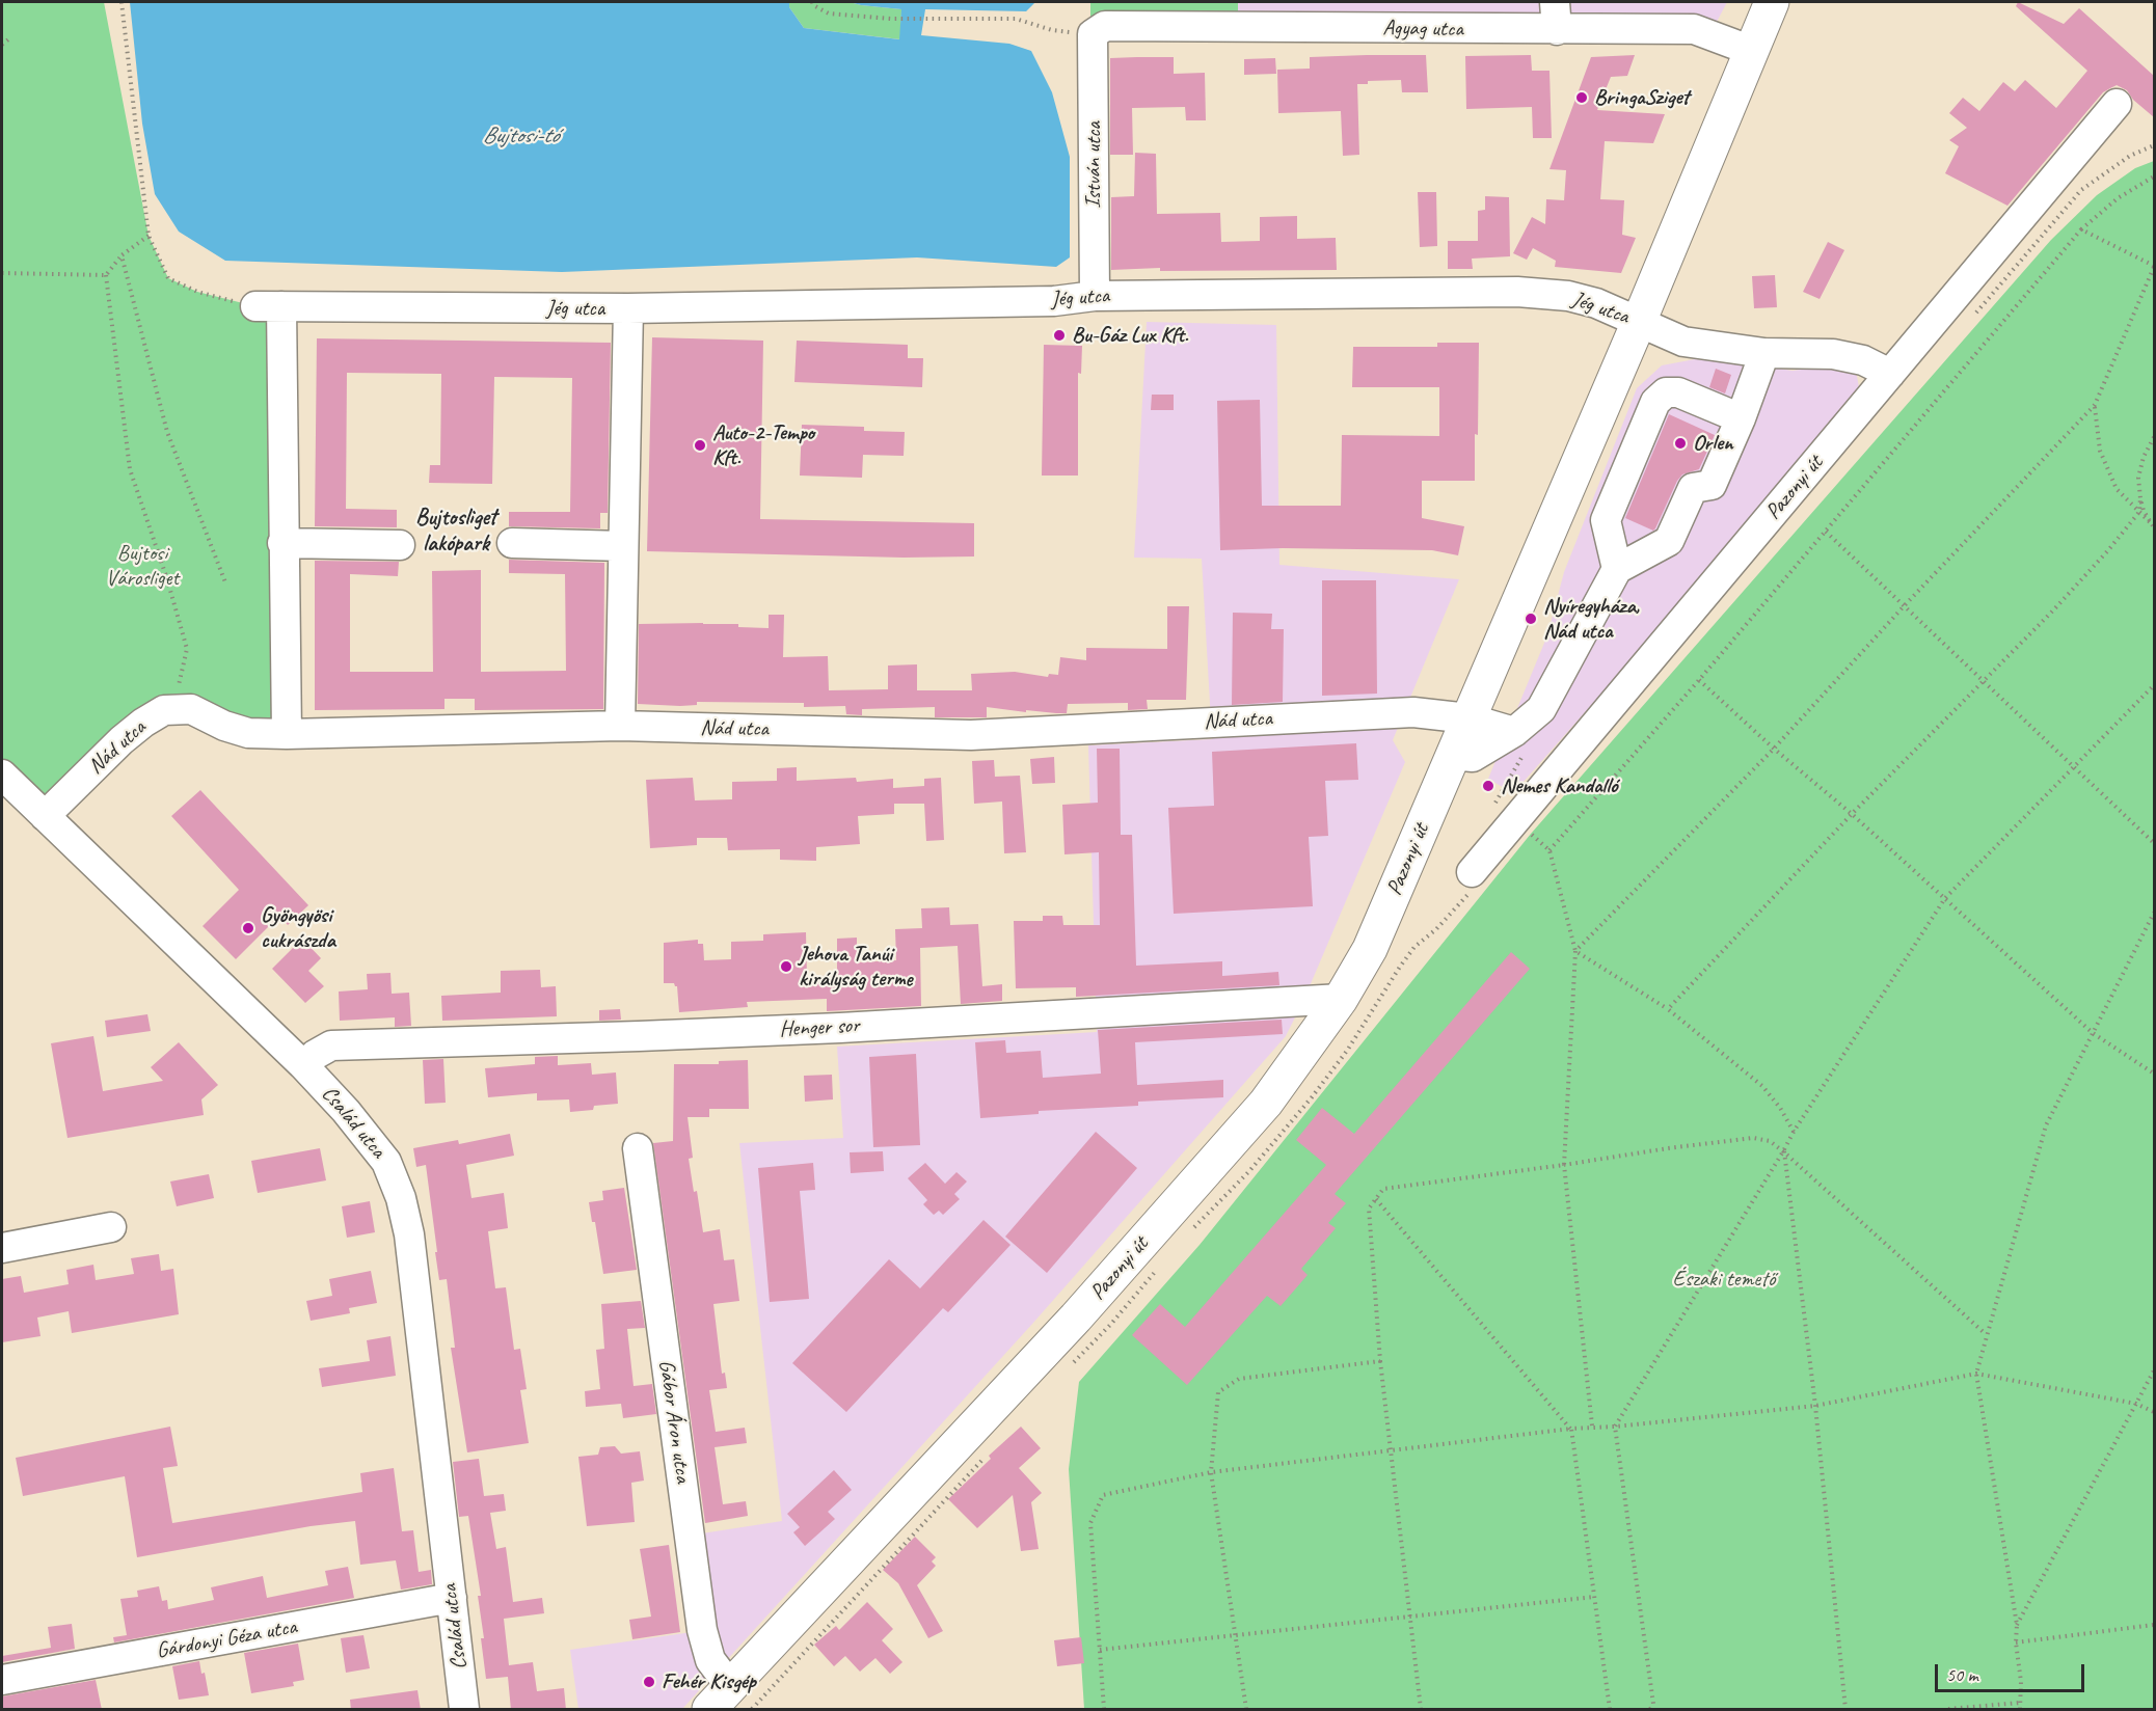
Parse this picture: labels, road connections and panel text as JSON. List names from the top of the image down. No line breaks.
{"streets":{"main road":["Pazonyi út"],"street":["Agyag utca","István utca","Jég utca","Nád utca","Henger sor","Család utca","Gábor Áron utca","Gárdonyi Géza utca"]},"crossings":[["Agyag utca","István utca"],["István utca","Jég utca"],["Jég utca","Pazonyi út"],["Pazonyi út","Nád utca"],["Pazonyi út","Henger sor"],["Pazonyi út","Gábor Áron utca"],["Nád utca","Család utca"],["Henger sor","Család utca"],["Család utca","Gárdonyi Géza utca"]],"districts":["Bujtosliget lakópark"],"water":["Bujtosi-tó"],"parks":["Bujtosi Városliget","Északi temető"],"places":["BringaSziget","Bu-Gáz Lux Kft.","Orlen","Auto-2-Tempo Kft.","Nyíregyháza, Nád utca","Nemes Kandalló","Gyöngyösi cukrászda","Jehova Tanúi királyság terme","Fehér Kisgép"],"scale_bar":"50 m"}
